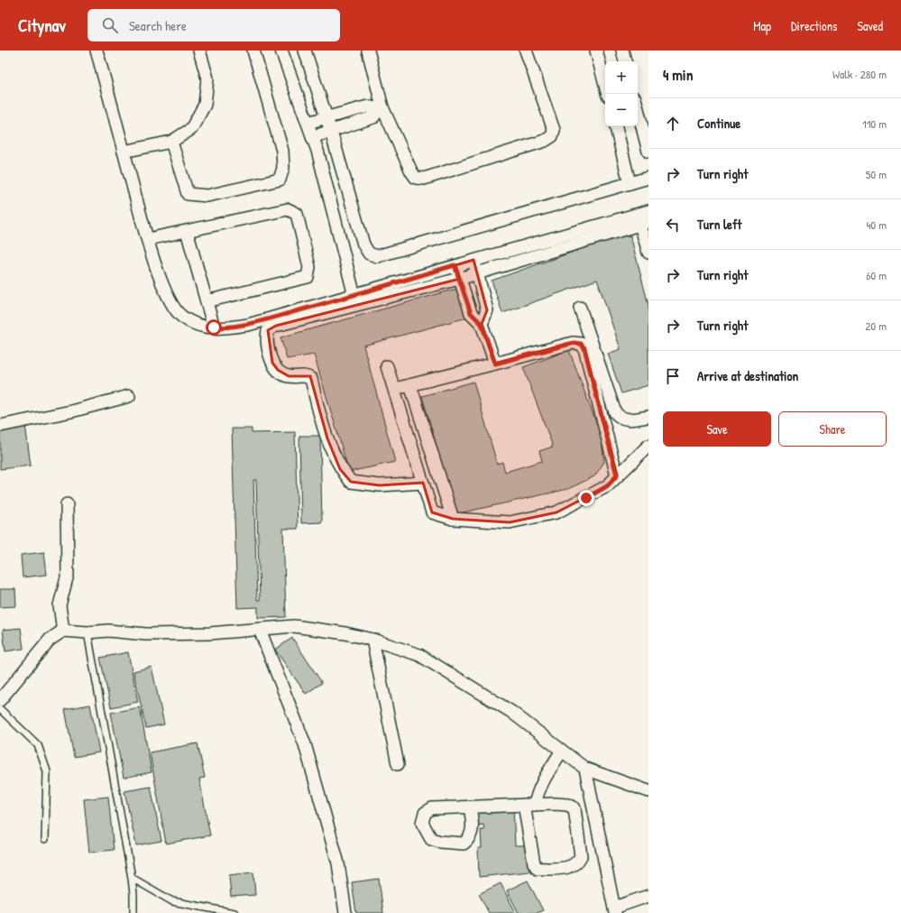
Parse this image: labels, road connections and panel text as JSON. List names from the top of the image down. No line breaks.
{"page":{"header":"Citynav","search":"Search here","nav":["Map","Directions","Saved"],"heading":["4 min","Walk · 280 m"],"map_buttons":["+","−"],"list":[["Continue","110 m"],["Turn right","50 m"],["Turn left","40 m"],["Turn right","60 m"],["Turn right","20 m"],"Arrive at destination"],"buttons":["Save","Share"]}}
